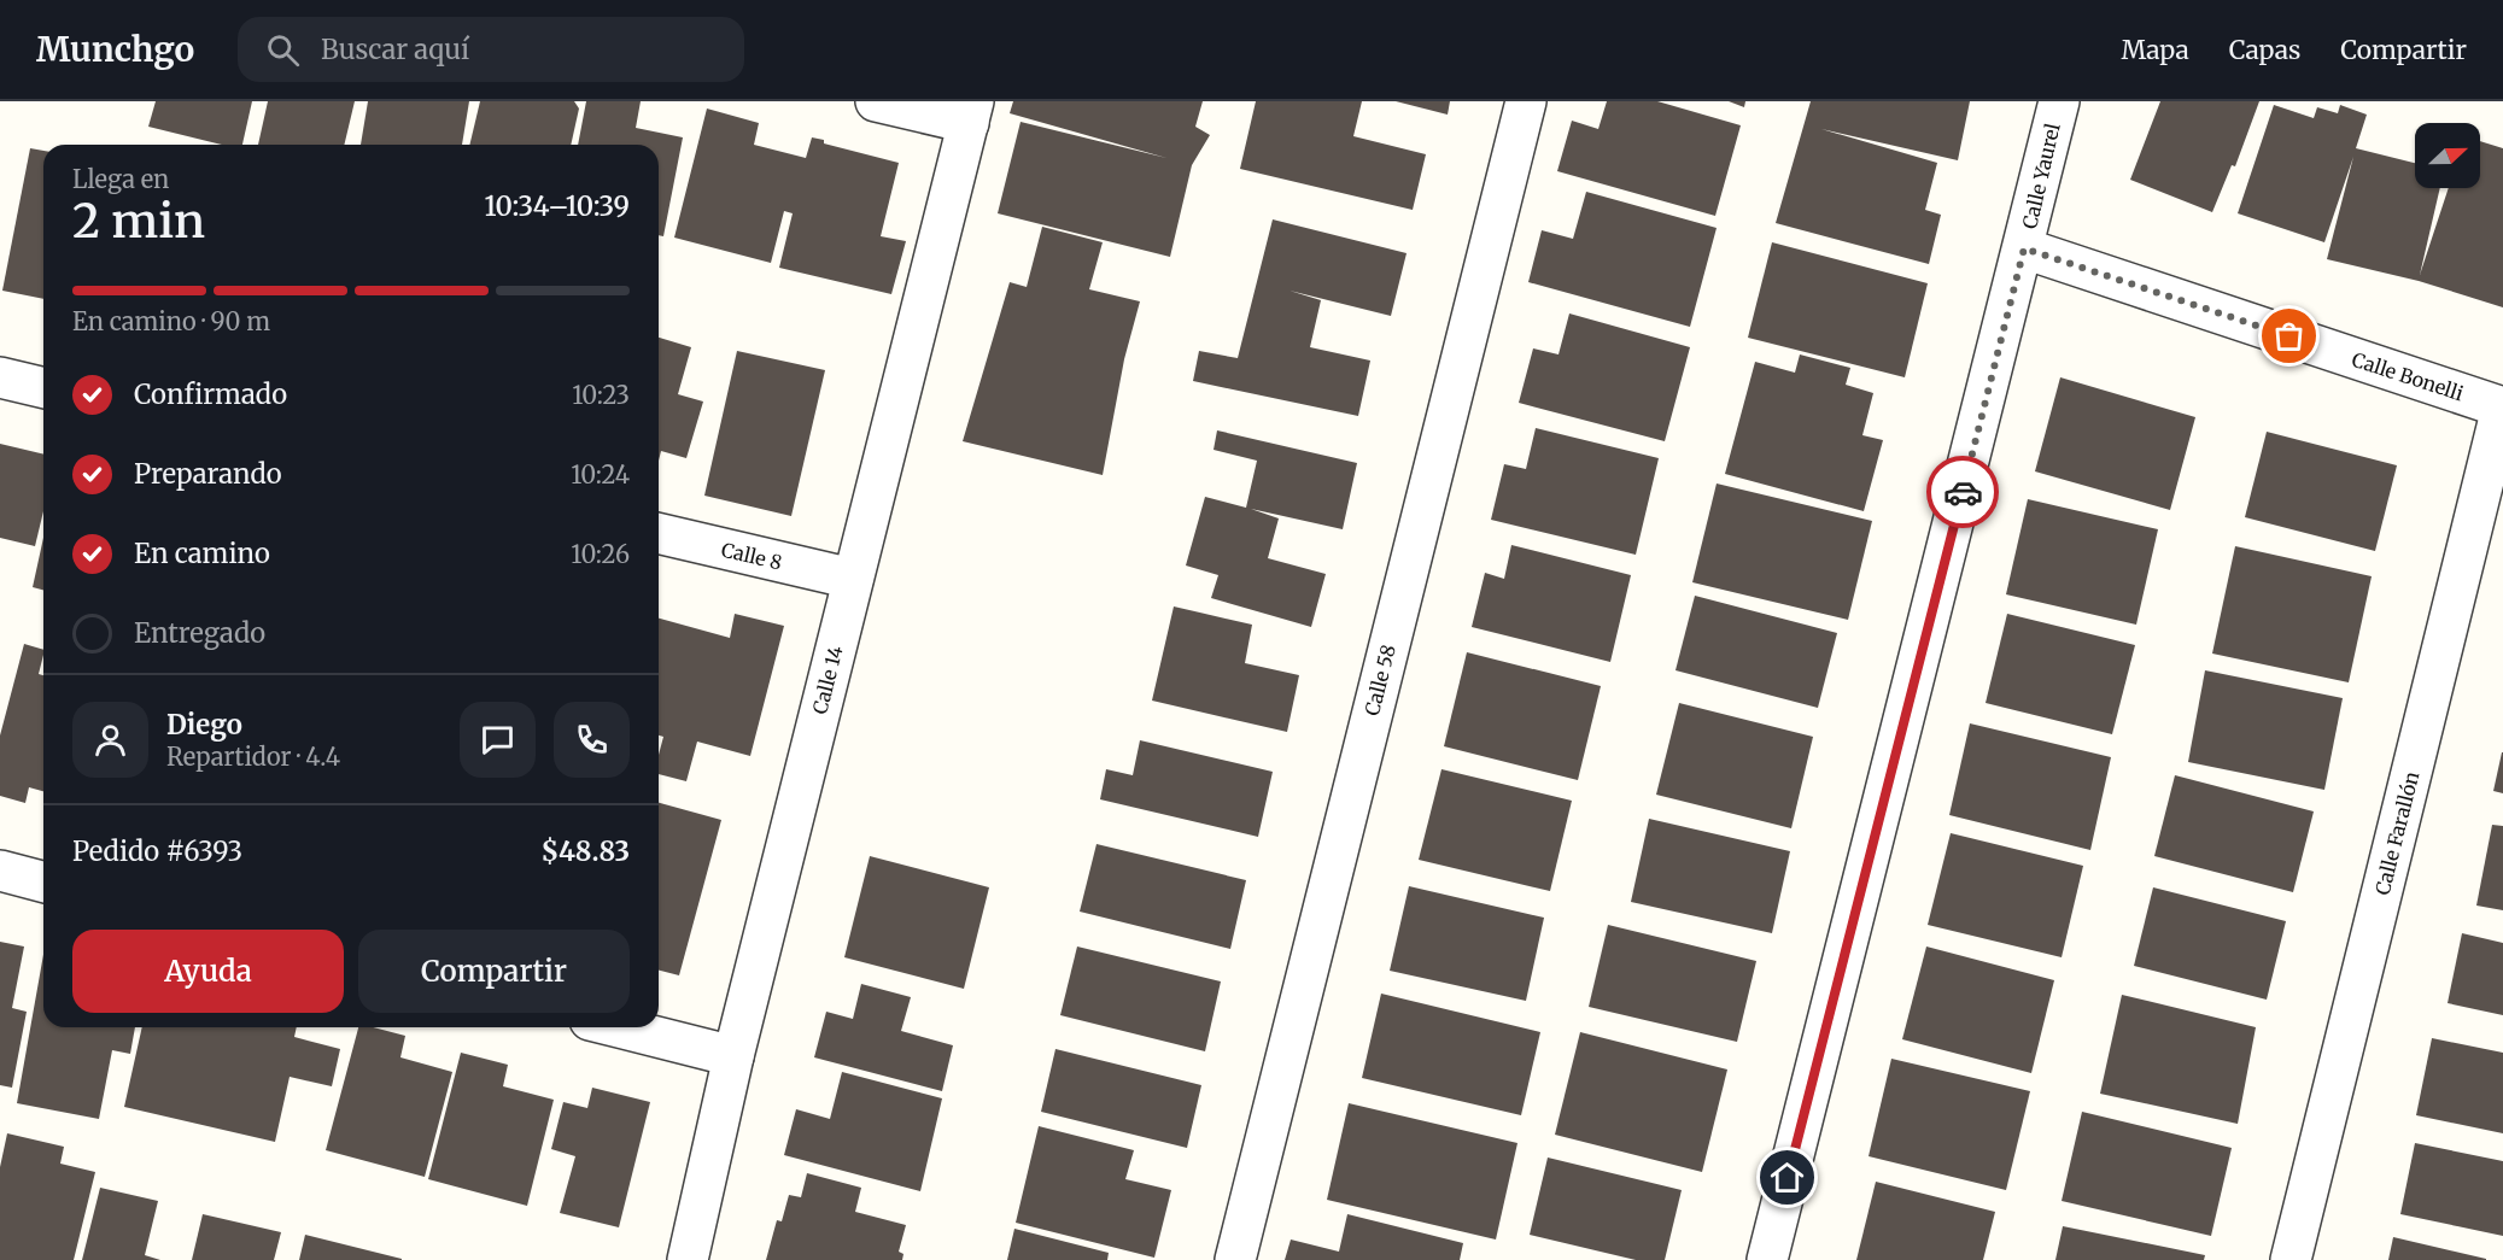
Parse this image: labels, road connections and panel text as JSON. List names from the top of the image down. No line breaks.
{"streets":{"street":["Calle Yaurel","Calle Bonelli","Calle 8","Calle 14","Calle 58","Calle Farallón"]},"crossings":[["Calle Yaurel","Calle Bonelli"],["Calle Bonelli","Calle Farallón"],["Calle 8","Calle 14"]],"north":"right","page":{"header":"Munchgo","search":"Buscar aquí","nav":["Mapa","Capas","Compartir"],"heading":["2 min","Llega en","10:34–10:39"],"panel":["Diego","Repartidor · 4.4","Pedido #6393","$48.83"],"bar":"En camino · 90 m","list":[["Confirmado","10:23"],["Preparando","10:24"],["En camino","10:26"],"Entregado"],"buttons":["Ayuda","Compartir"]}}
